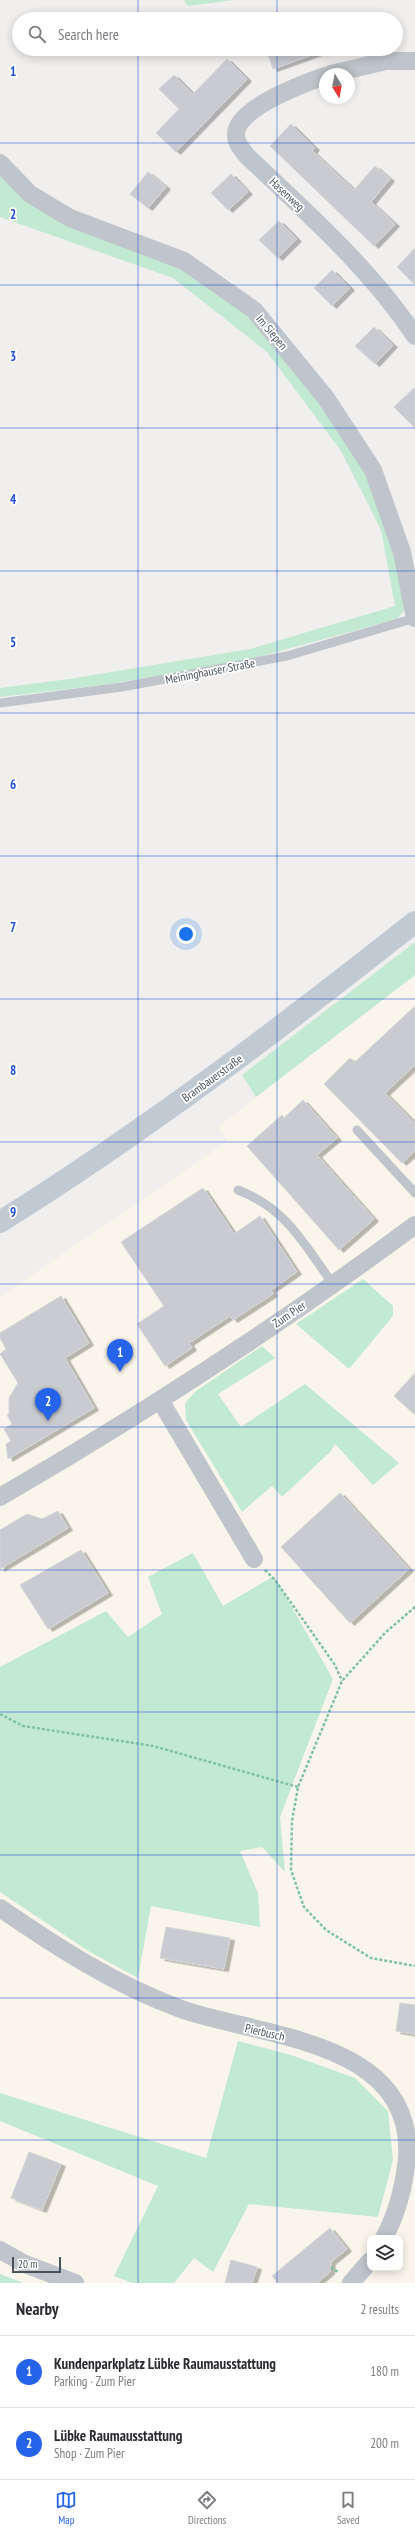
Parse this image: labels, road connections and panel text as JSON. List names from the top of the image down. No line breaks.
{"streets":{"main road":["Brambauerstraße"],"street":["Hasenweg","Im Siepen","Zum Pier","Pierbusch"],"lane":["Meininghauser Straße"]},"crossings":[["Im Siepen","Meininghauser Straße"]],"scale_bar":"20 m","north":"bottom","page":{"search":"Search here","pins":["1","2"],"scale":"20 m","heading":["Nearby","2 results"],"list":[{"mark":"1","name":"Kundenparkplatz Lübke Raumausstattung","note":"Parking · Zum Pier","value":"180 m"},{"mark":"2","name":"Lübke Raumausstattung","note":"Shop · Zum Pier","value":"200 m"}],"nav":["Map","Directions","Saved"]},"grid":{"rows":["1","2","3","4","5","6","7","8","9"]}}
